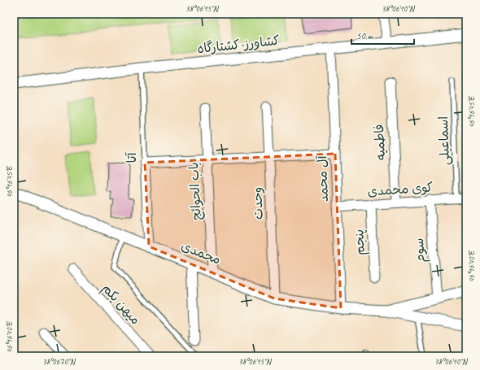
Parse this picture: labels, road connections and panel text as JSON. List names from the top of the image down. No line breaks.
{"streets":{"street":["کشاورز-کشتارگاه","فاطمیه","آتا","آل محمد","کوی محمدی","باب الحوائج","وحدت","پنجم","سوم","محمدی","میهن یکم"],"lane":["اسماعیلی"]},"crossings":[["کشاورز-کشتارگاه","آتا"],["کشاورز-کشتارگاه","آل محمد"],["اسماعیلی","کوی محمدی"],["فاطمیه","کوی محمدی"],["آتا","محمدی"],["آل محمد","کوی محمدی"],["آل محمد","محمدی"],["کوی محمدی","پنجم"],["کوی محمدی","سوم"],["باب الحوائج","محمدی"],["وحدت","محمدی"],["سوم","محمدی"]],"scale_bar":"50 m","coordinates":["38°06'15\"N","38°06'10\"N","46°16'45\"E","46°16'40\"E","38°06'20\"N"]}
